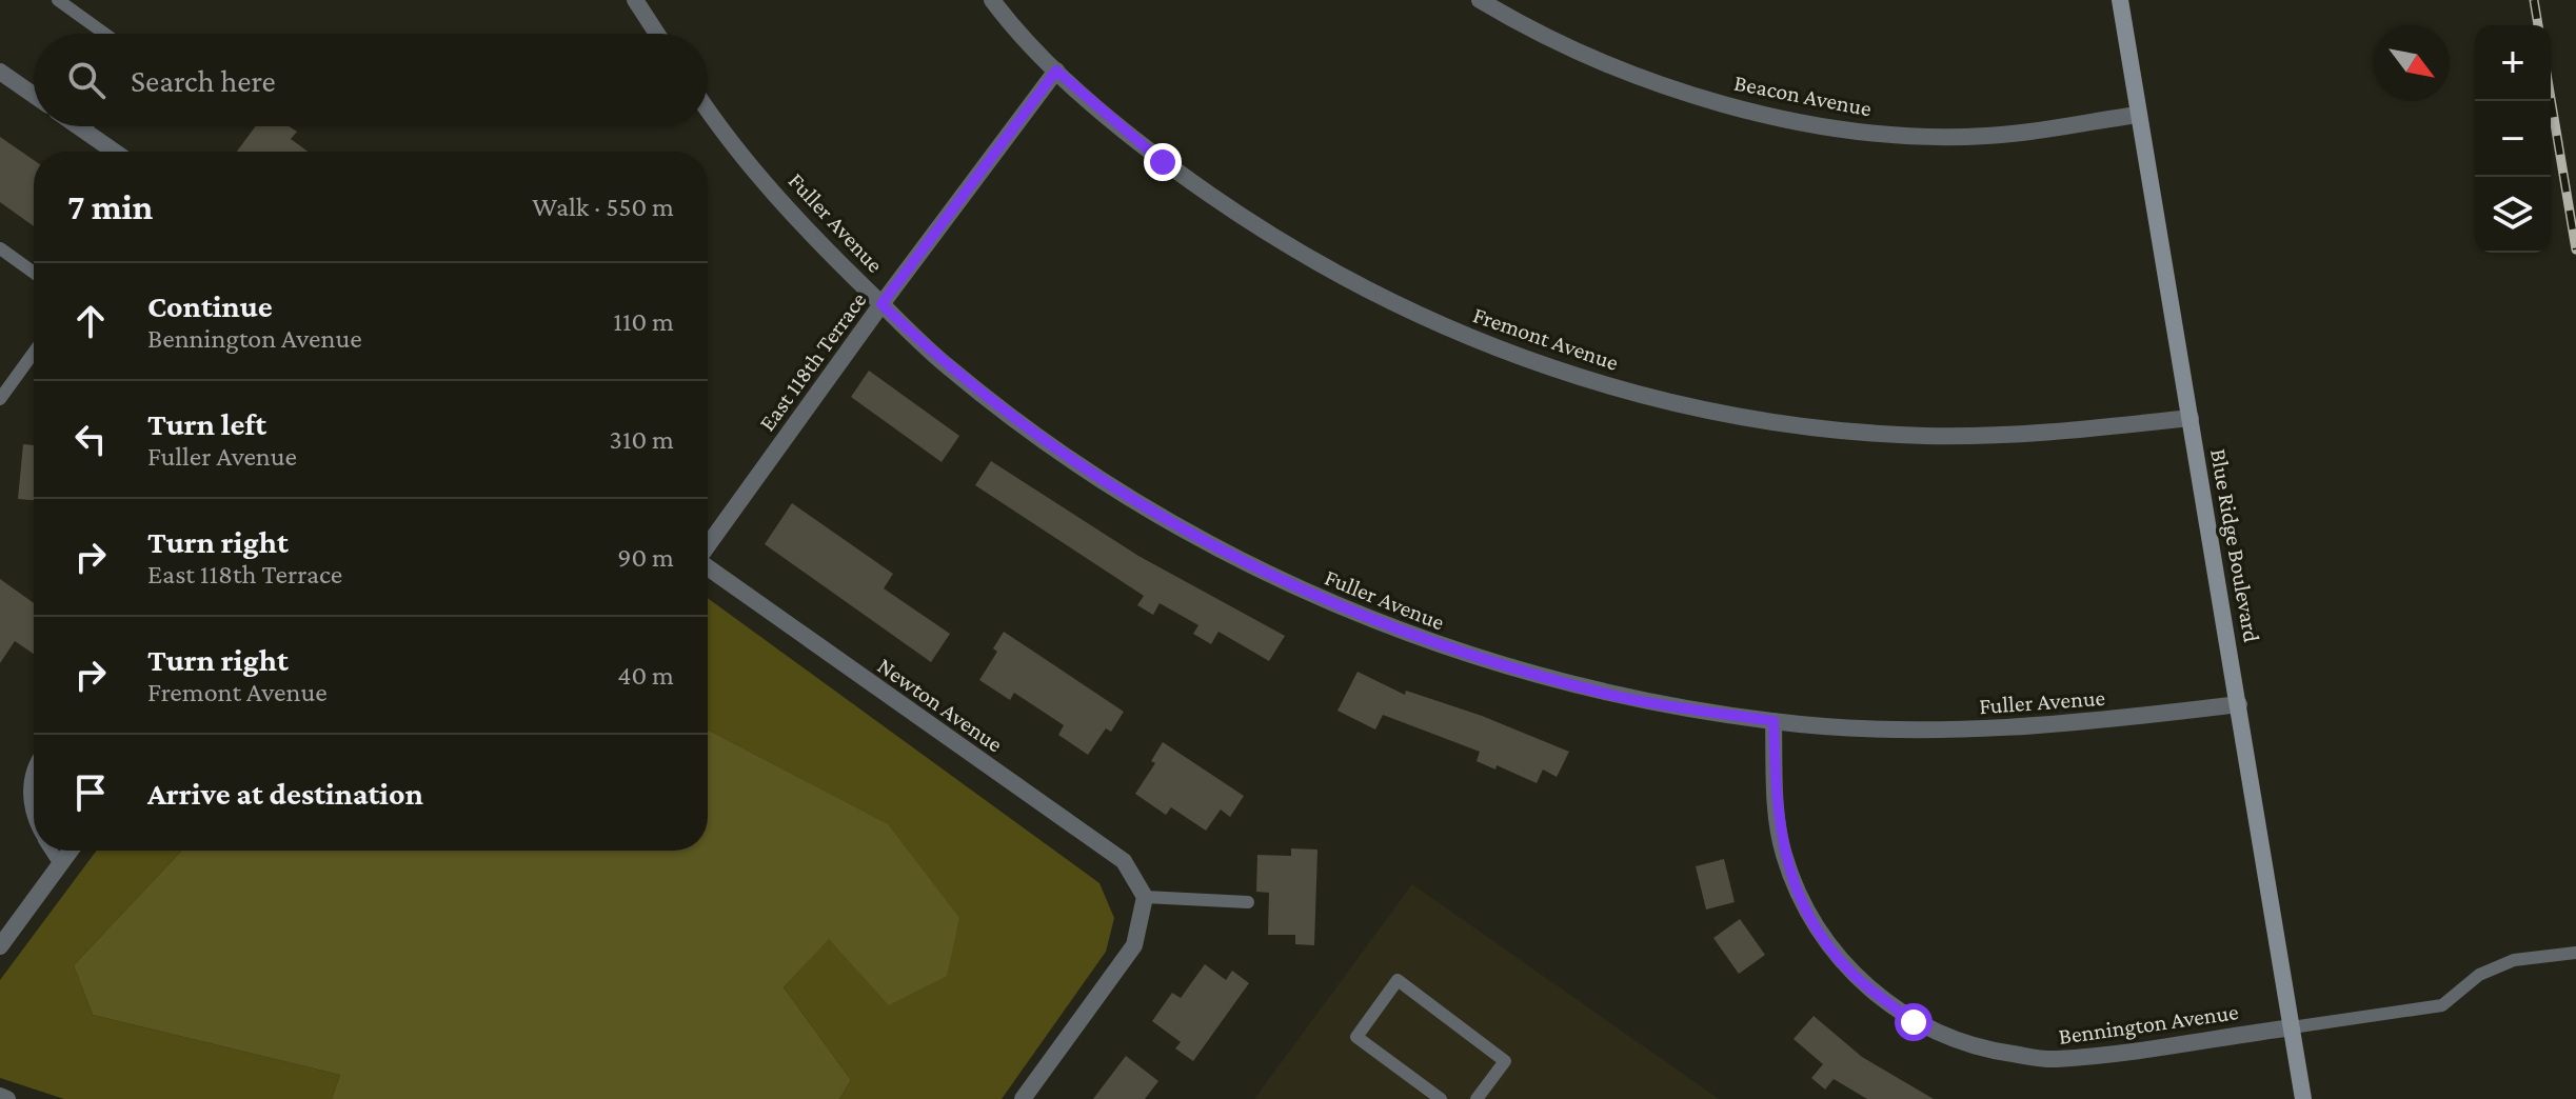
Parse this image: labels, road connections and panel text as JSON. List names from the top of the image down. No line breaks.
{"streets":{"main road":["Blue Ridge Boulevard"],"street":["Beacon Avenue","Fuller Avenue","Fremont Avenue","East 118th Terrace","Newton Avenue","Bennington Avenue"]},"crossings":[["Beacon Avenue","Blue Ridge Boulevard"],["Fuller Avenue","East 118th Terrace"],["Fuller Avenue","Blue Ridge Boulevard"],["Fuller Avenue","Bennington Avenue"],["Fremont Avenue","East 118th Terrace"],["Fremont Avenue","Blue Ridge Boulevard"],["Blue Ridge Boulevard","Bennington Avenue"]],"north":"bottom right","page":{"map_buttons":["+","−"],"search":"Search here","heading":["7 min","Walk · 550 m"],"list":[["Continue","Bennington Avenue","110 m"],["Turn left","Fuller Avenue","310 m"],["Turn right","East 118th Terrace","90 m"],["Turn right","Fremont Avenue","40 m"],"Arrive at destination"]}}
